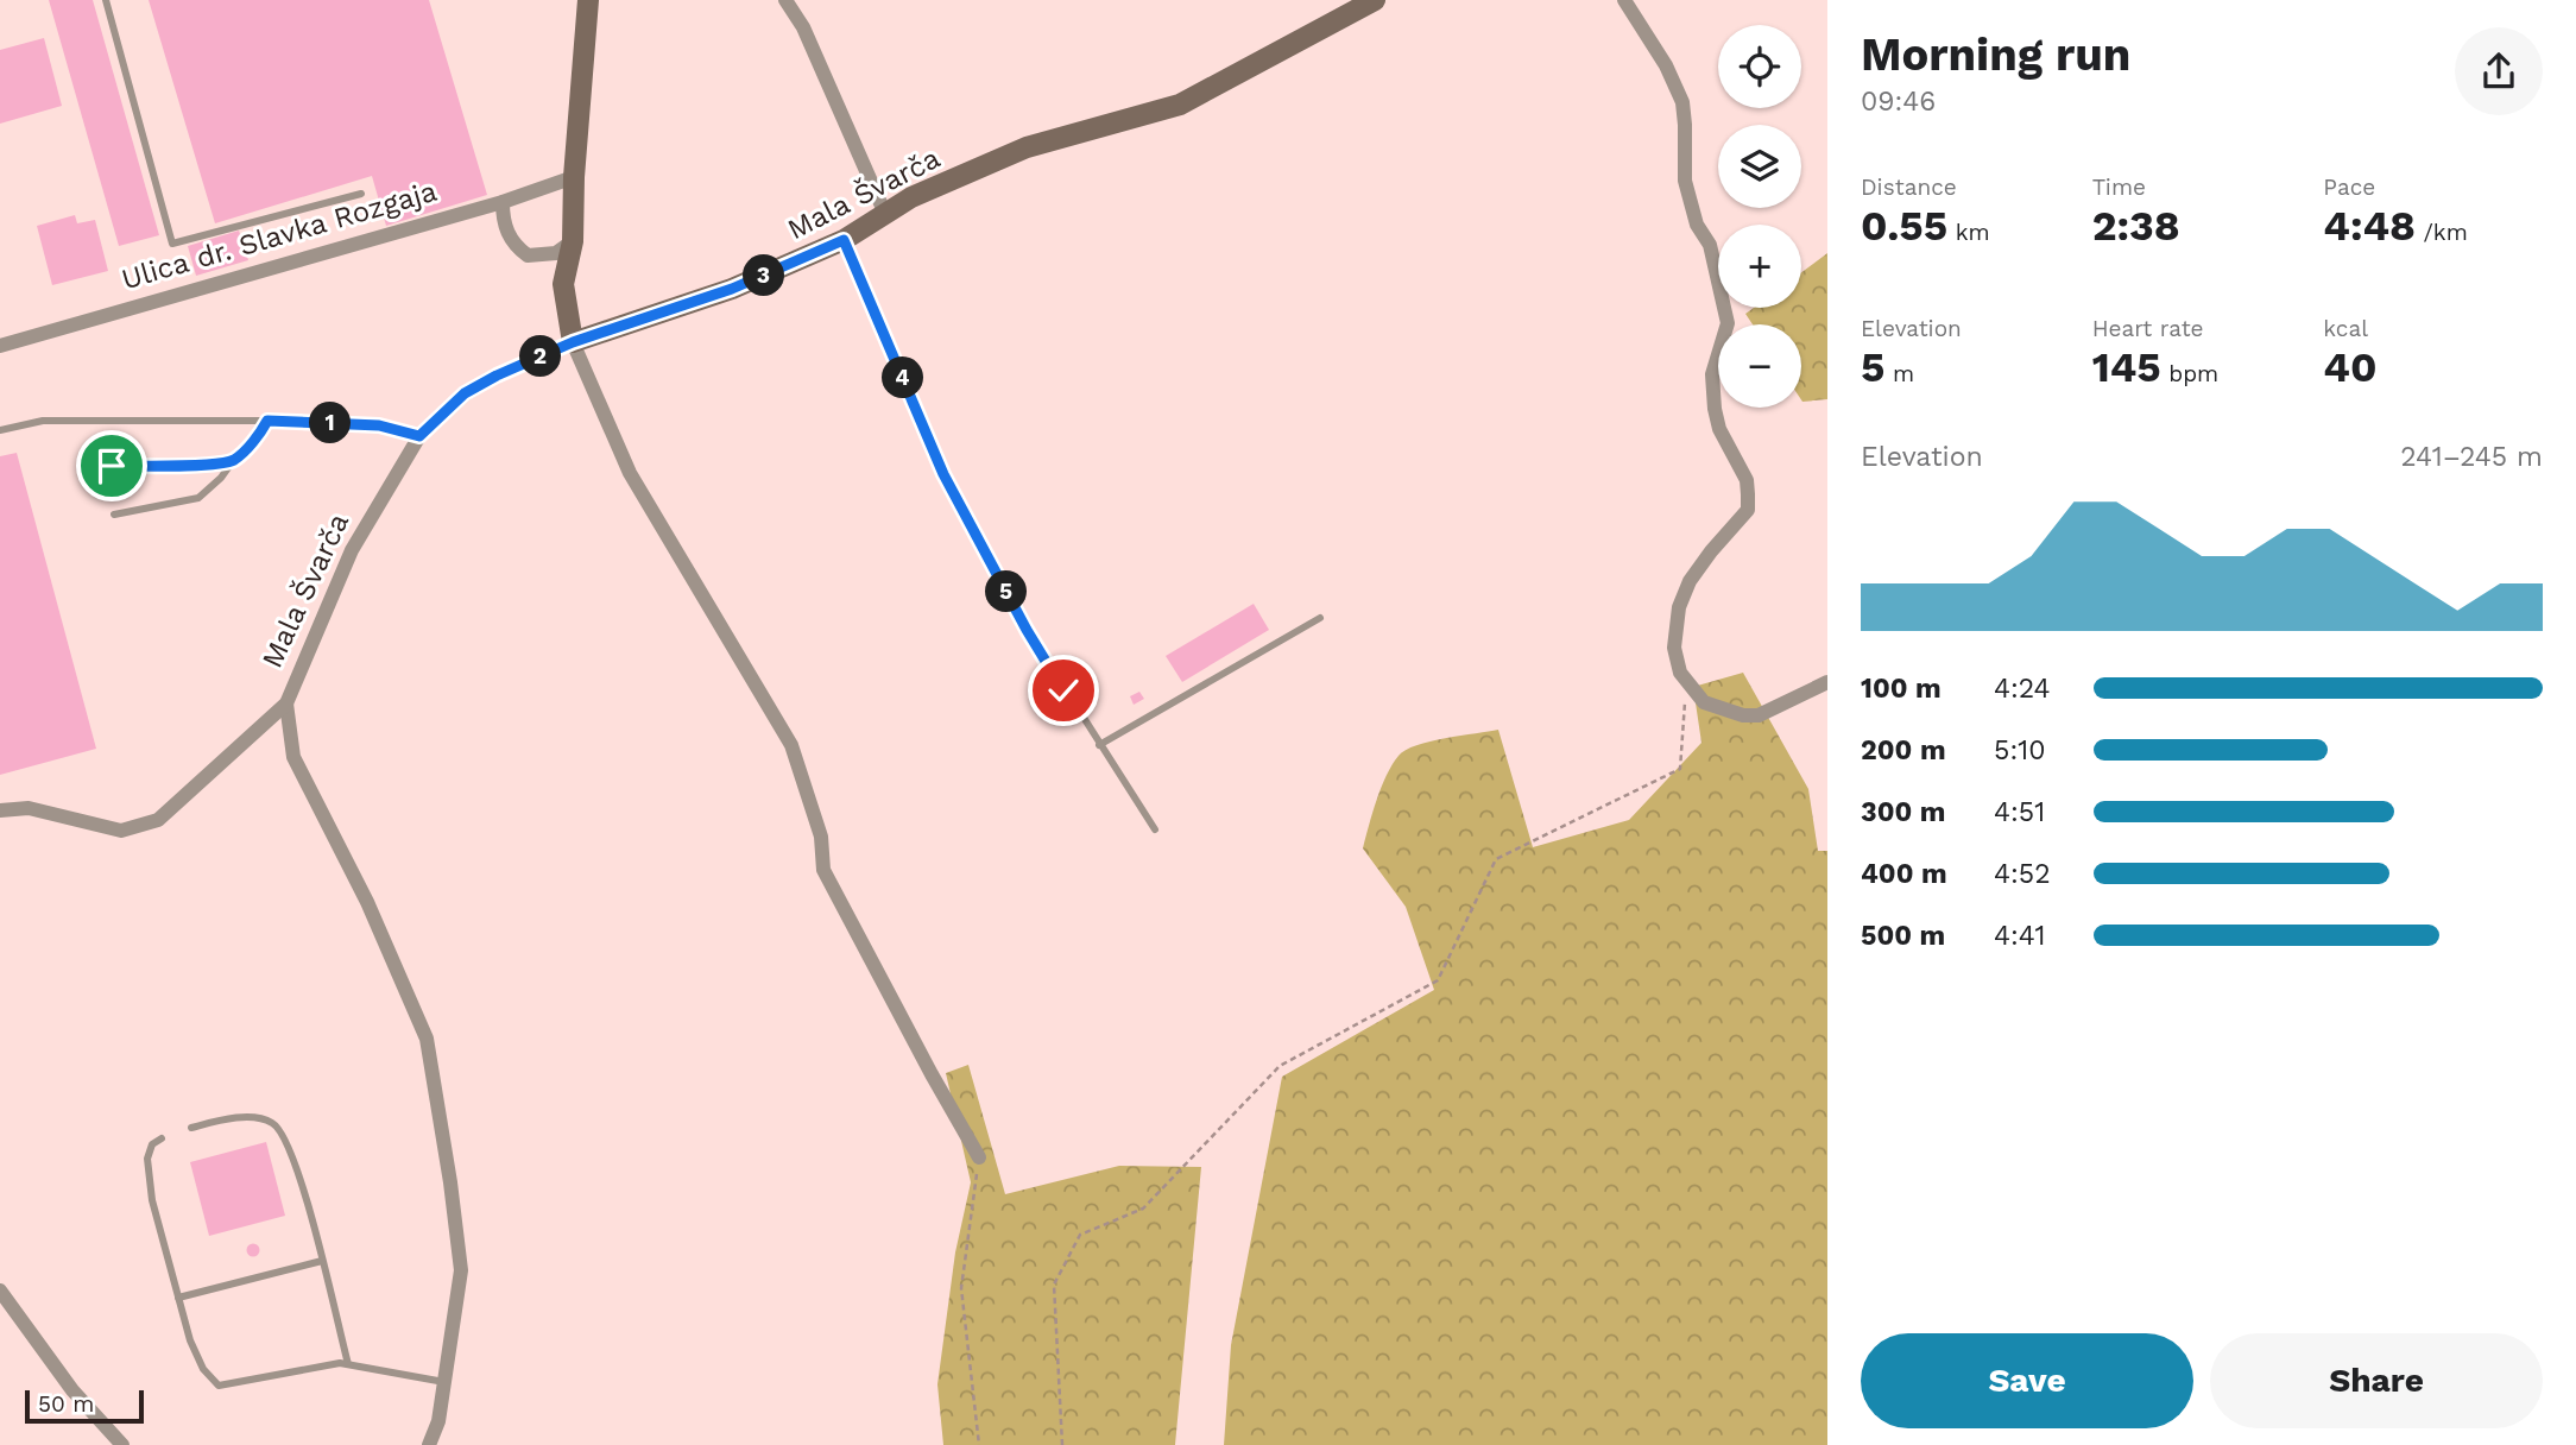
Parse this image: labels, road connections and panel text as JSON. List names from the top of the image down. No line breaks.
{"streets":{"street":["Mala Švarča","Ulica dr. Slavka Rozgaja"]},"scale_bar":"50 m","page":{"heading":["Morning run","09:46"],"map_buttons":["+","−"],"stats":[["Distance","0.55 km"],["Time","2:38"],["Pace","4:48 /km"],["Elevation","5 m"],["Heart rate","145 bpm"],["kcal","40"]],"pins":["3","2","4","1","5"],"chart":["Elevation","241–245 m"],"list":[{"name":"100 m","note":"4:24"},{"name":"200 m","note":"5:10"},{"name":"300 m","note":"4:51"},{"name":"400 m","note":"4:52"},{"name":"500 m","note":"4:41"}],"buttons":["Save","Share"],"scale":"50 m"}}
